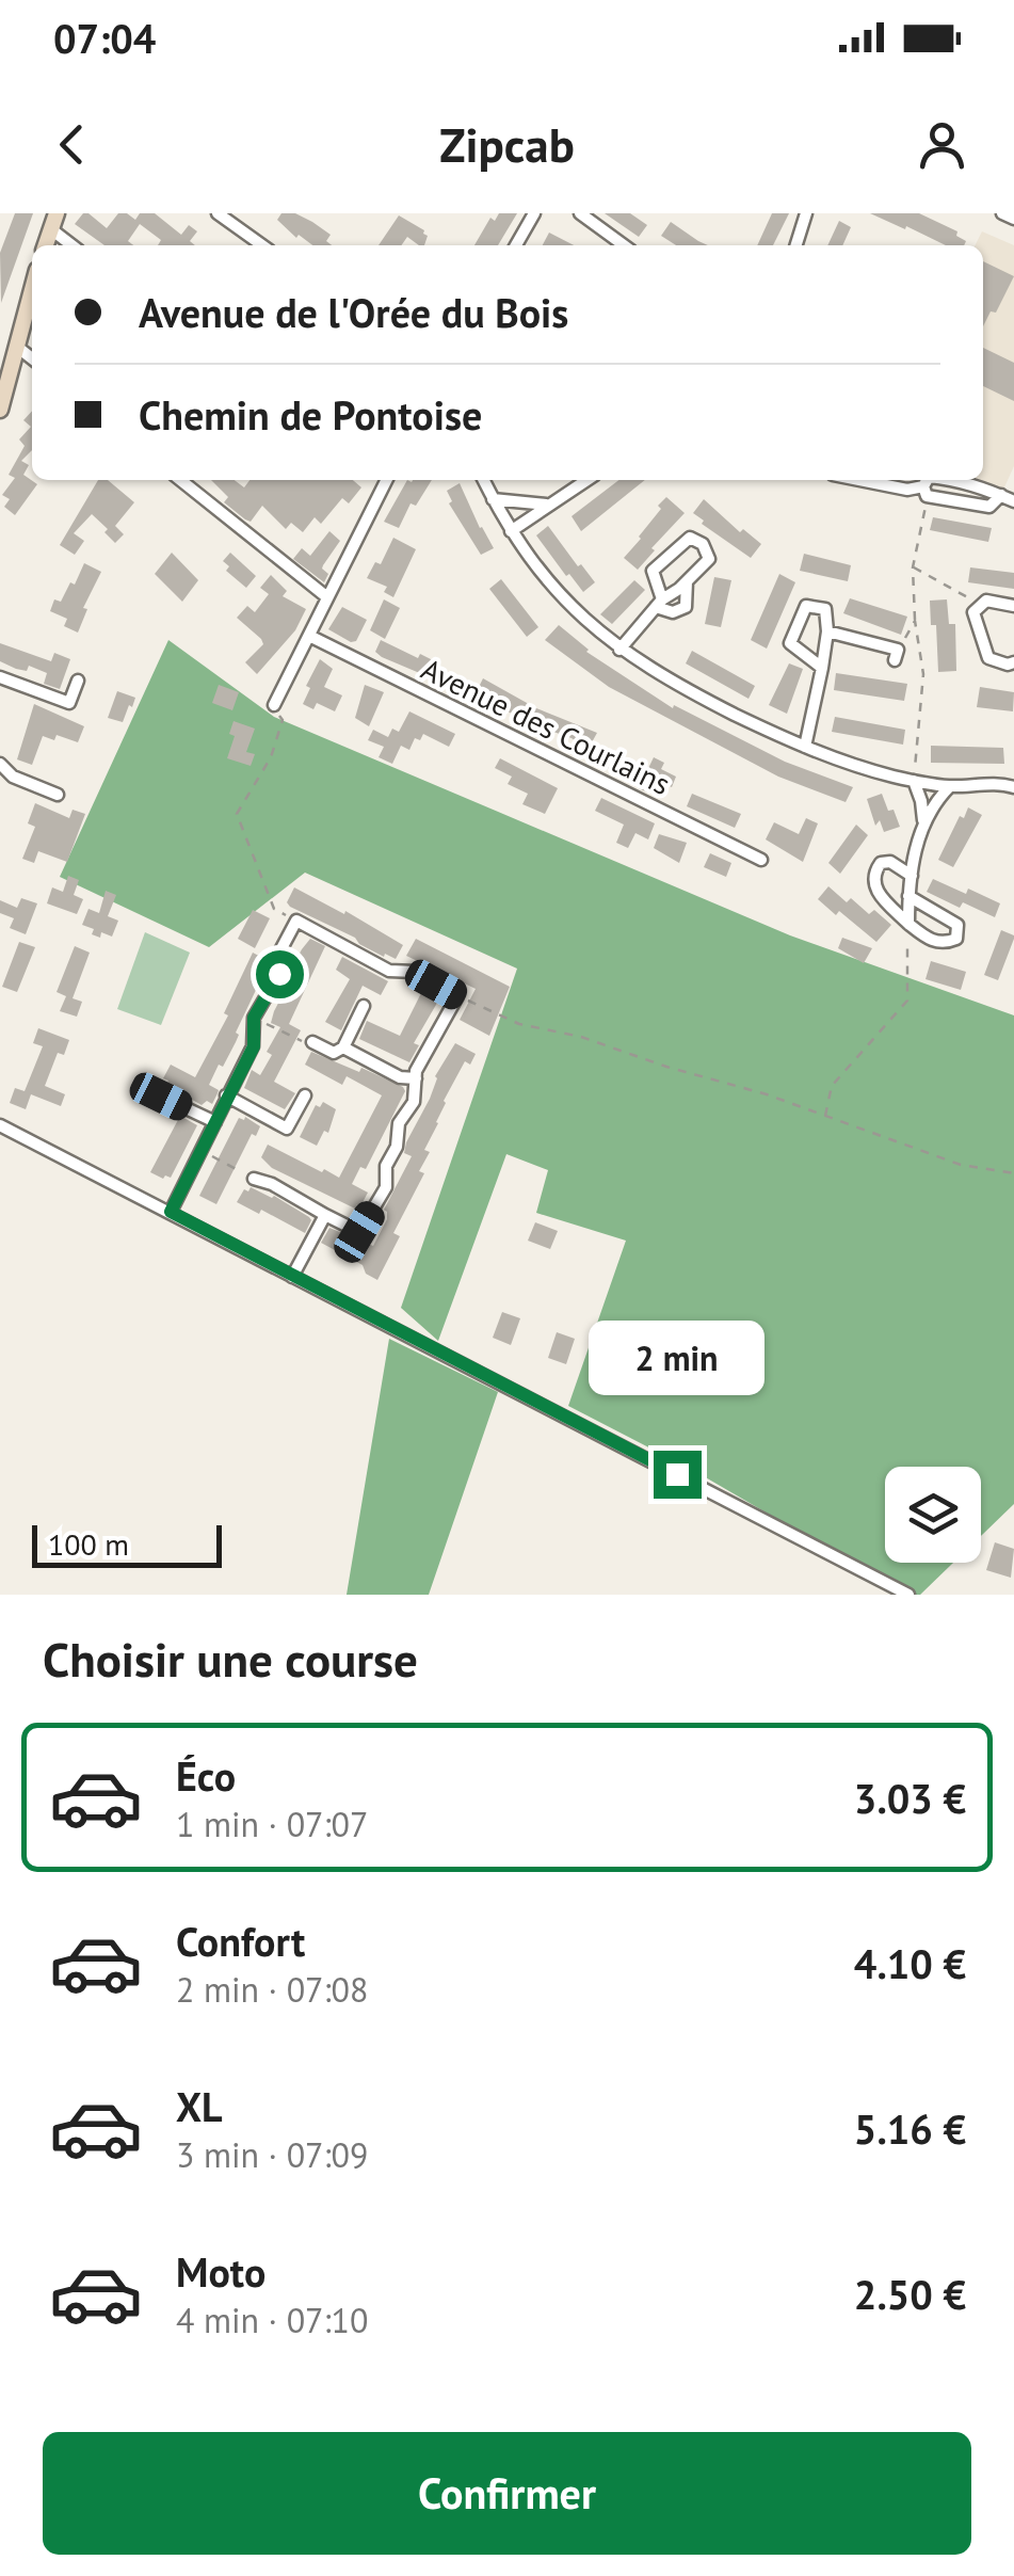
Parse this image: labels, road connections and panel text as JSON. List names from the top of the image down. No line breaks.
{"streets":{"street":["Avenue des Courlains"]},"scale_bar":"100 m","page":{"status":"07:04","header":"Zipcab","banner":["Avenue de l'Orée du Bois","Chemin de Pontoise"],"bubble":"2 min","scale":"100 m","heading":"Choisir une course","list":[{"name":"Éco","note":"1 min · 07:07","value":"3.03 €"},{"name":"Confort","note":"2 min · 07:08","value":"4.10 €"},{"name":"XL","note":"3 min · 07:09","value":"5.16 €"},{"name":"Moto","note":"4 min · 07:10","value":"2.50 €"}],"buttons":"Confirmer"}}
